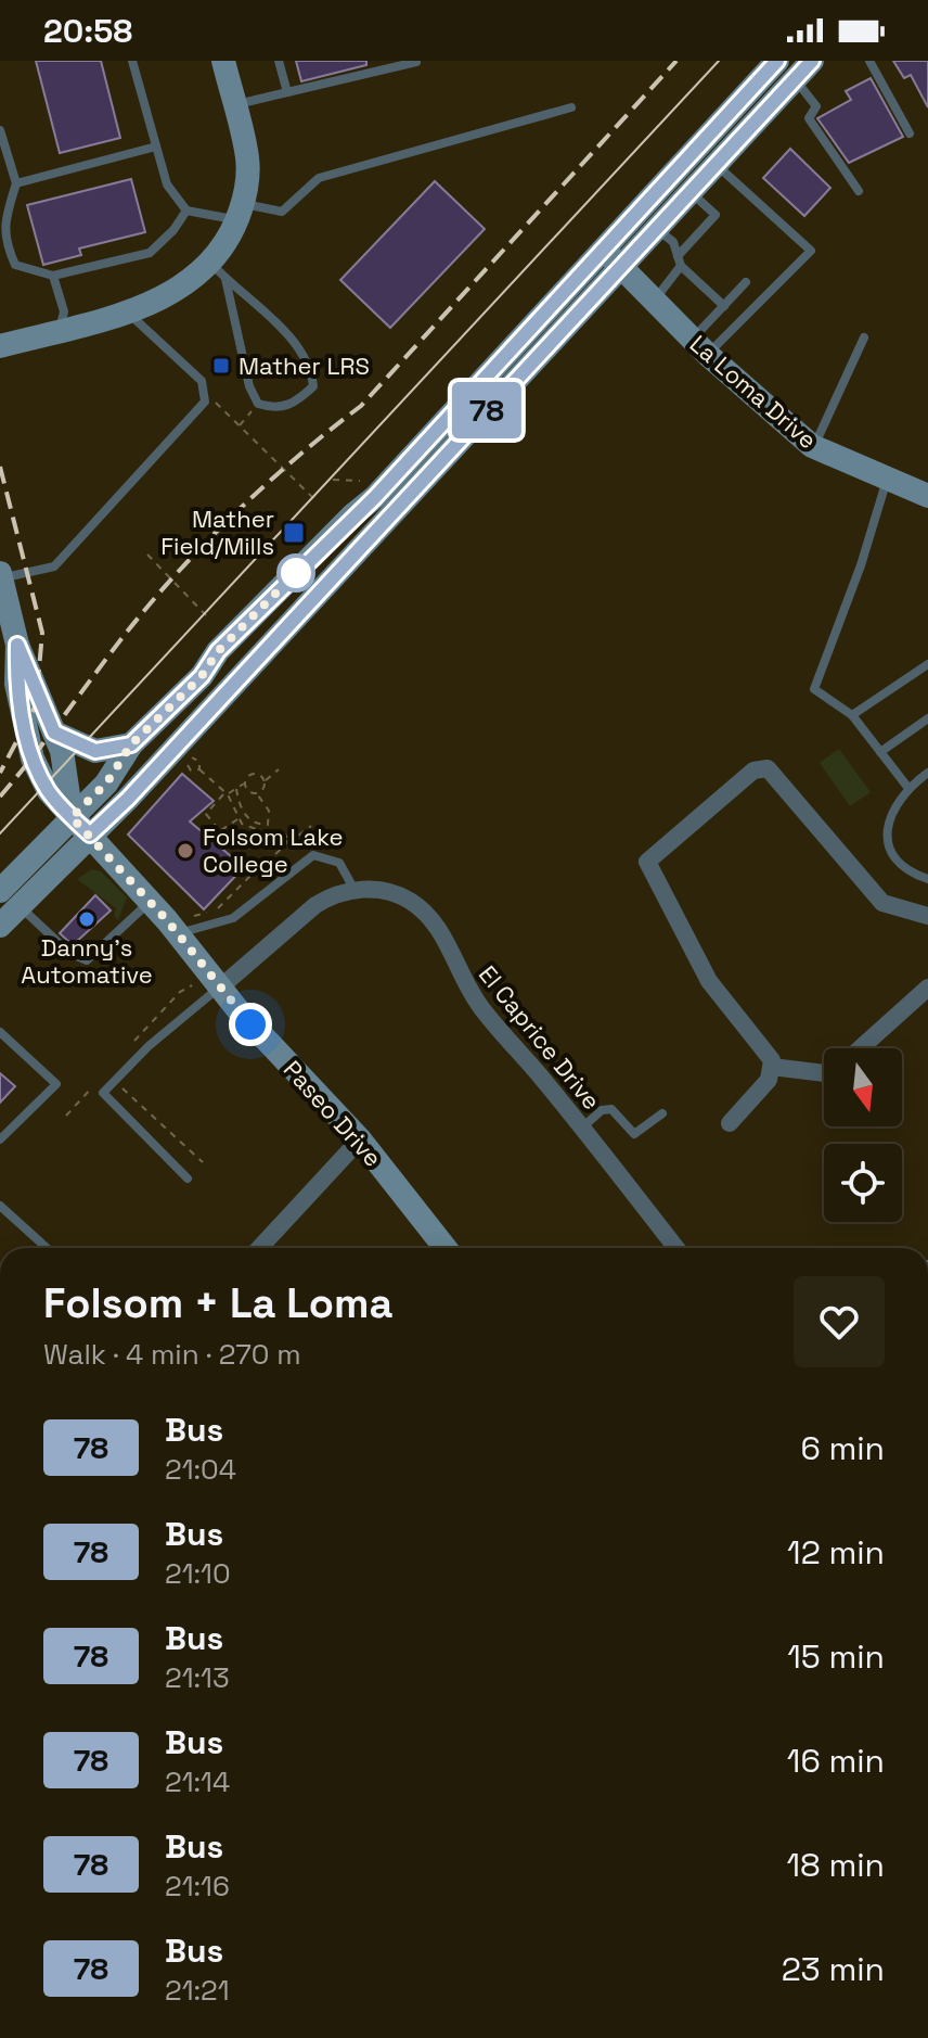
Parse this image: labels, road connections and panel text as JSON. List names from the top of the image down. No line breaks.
{"streets":{"main road":["La Loma Drive","Paseo Drive"],"street":["El Caprice Drive"]},"crossings":[["El Caprice Drive","Paseo Drive"]],"places":{"transit":["Mather LRS","Mather Field/Mills"],"other":["Folsom Lake College","Danny's Automative"]},"lines":["bus line 78"],"north":"bottom","page":{"status":"20:58","on_map":"78","heading":["Folsom + La Loma","Walk · 4 min · 270 m"],"list":[{"mark":"78","name":"Bus","note":"21:04","value":"6 min"},{"mark":"78","name":"Bus","note":"21:10","value":"12 min"},{"mark":"78","name":"Bus","note":"21:13","value":"15 min"},{"mark":"78","name":"Bus","note":"21:14","value":"16 min"},{"mark":"78","name":"Bus","note":"21:16","value":"18 min"},{"mark":"78","name":"Bus","note":"21:21","value":"23 min"}]}}
